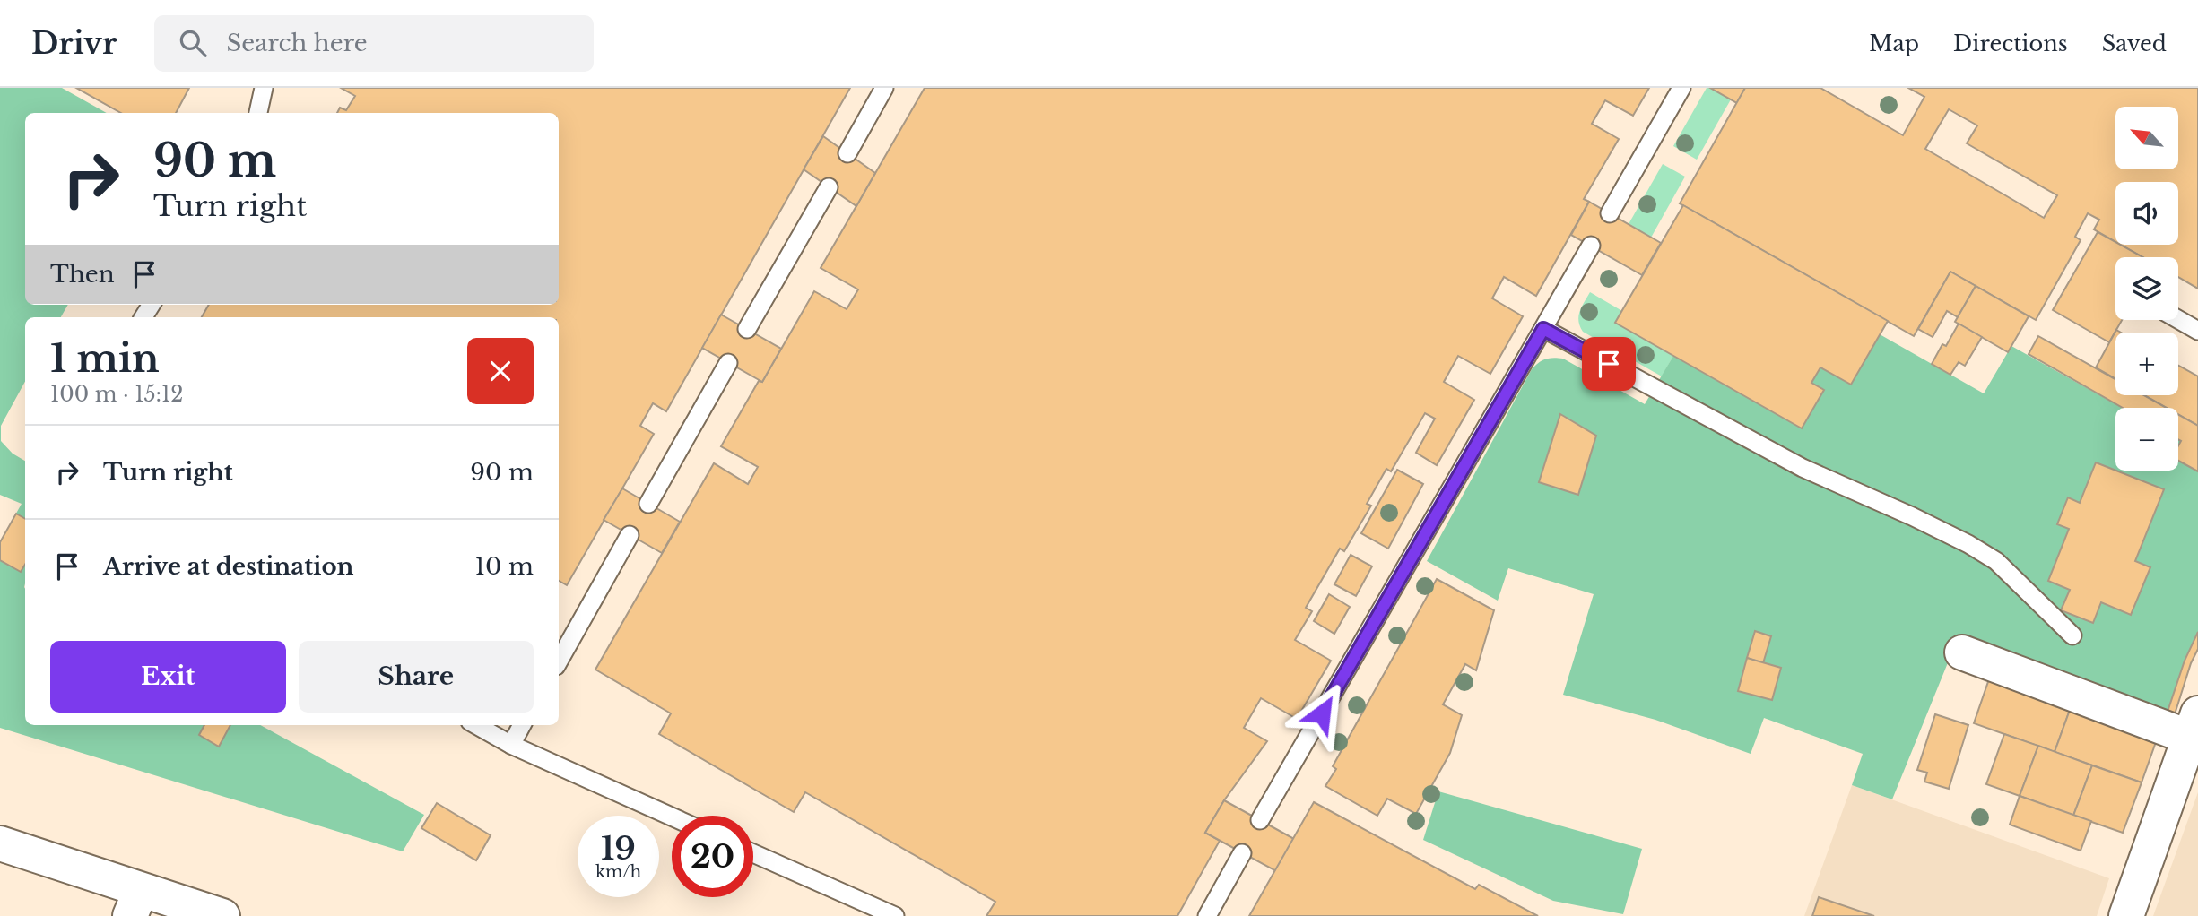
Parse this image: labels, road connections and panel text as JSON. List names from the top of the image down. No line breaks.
{"north":"top left","page":{"header":"Drivr","search":"Search here","nav":["Map","Directions","Saved"],"map_buttons":["+","−"],"turn":["90 m","Turn right"],"then":"Then","heading":["1 min","100 m · 15:12"],"list":[{"name":"Turn right","value":"90 m"},{"name":"Arrive at destination","value":"10 m"}],"buttons":["Exit","Share"],"speed":"19 km/h","limit":"20"}}
